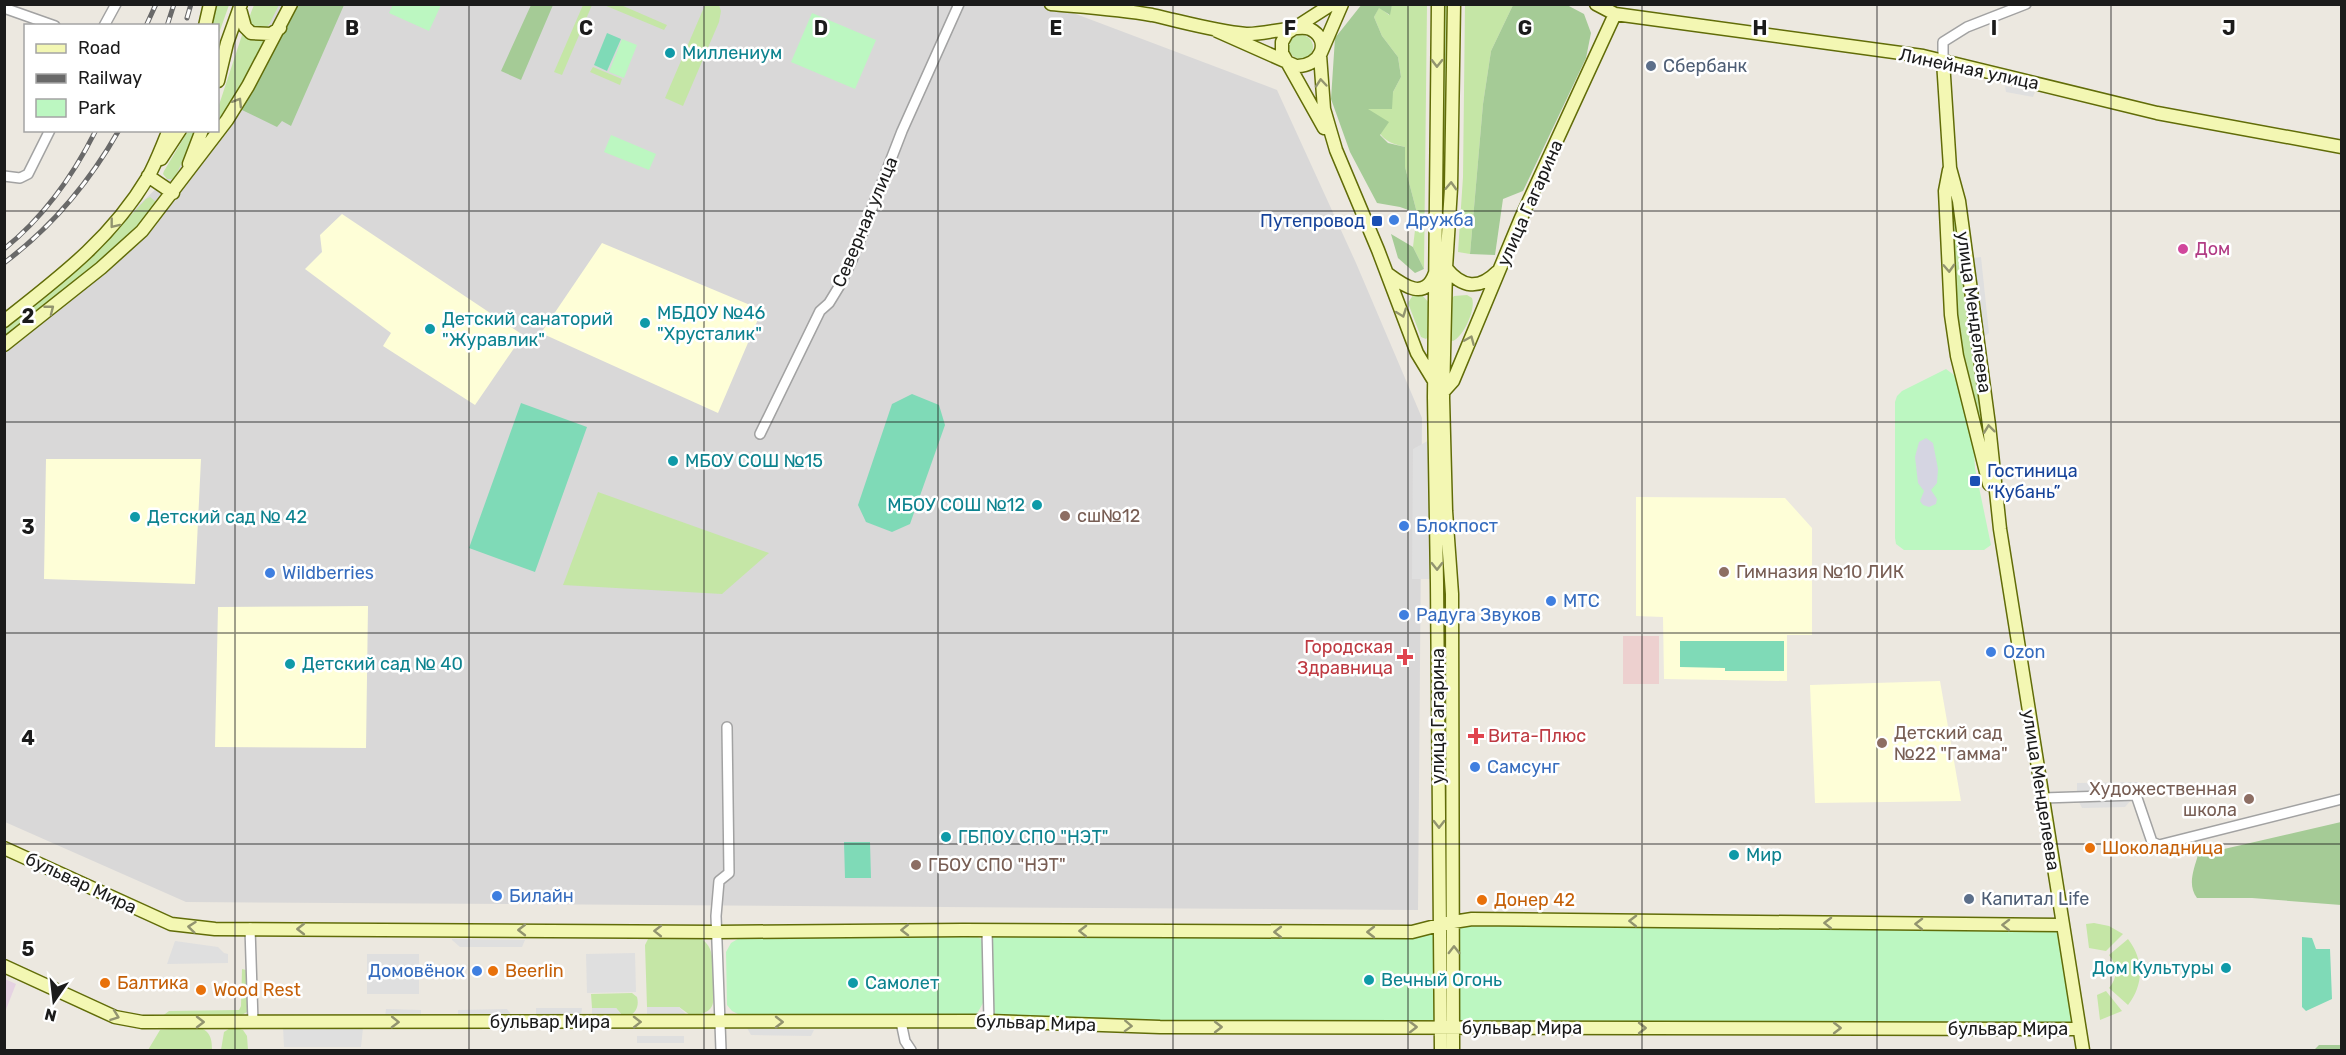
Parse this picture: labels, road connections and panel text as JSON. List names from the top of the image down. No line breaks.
{"streets":{"main road":["Линейная улица","улица Гагарина","улица Менделеева","бульвар Мира"],"street":["Северная улица"]},"crossings":[["Линейная улица","улица Гагарина"],["Линейная улица","улица Менделеева"],["улица Гагарина","бульвар Мира"],["улица Менделеева","бульвар Мира"]],"places":{"other":["Миллениум","Сбербанк","Дружба","Дом","МБДОУ №46 \"Хрусталик\"","Детский санаторий \"Журавлик\"","МБОУ СОШ №15","МБОУ СОШ №12","сш№12","Детский сад № 42","Блокпост","Гимназия №10 ЛИК","Wildberries","МТС","Радуга Звуков","Ozon","Детский сад № 40","Детский сад №22 \"Гамма\"","Самсунг","Художественная школа","ГБПОУ СПО \"НЭТ\"","Шоколадница","Мир","ГБОУ СПО \"НЭТ\"","Билайн","Капитал Life","Донер 42","Дом Культуры","Домовёнок","Beerlin","Вечный Огонь","Балтика","Самолет","Wood Rest"],"transit":["Путепровод","Гостиница “Кубань”"],"health":["Городская Здравница","Вита-Плюс"]},"legend":["Road","Railway","Park"],"north":"bottom","grid":{"columns":["B","C","D","E","F","G","H","I","J"],"rows":["2","3","4","5"]}}
